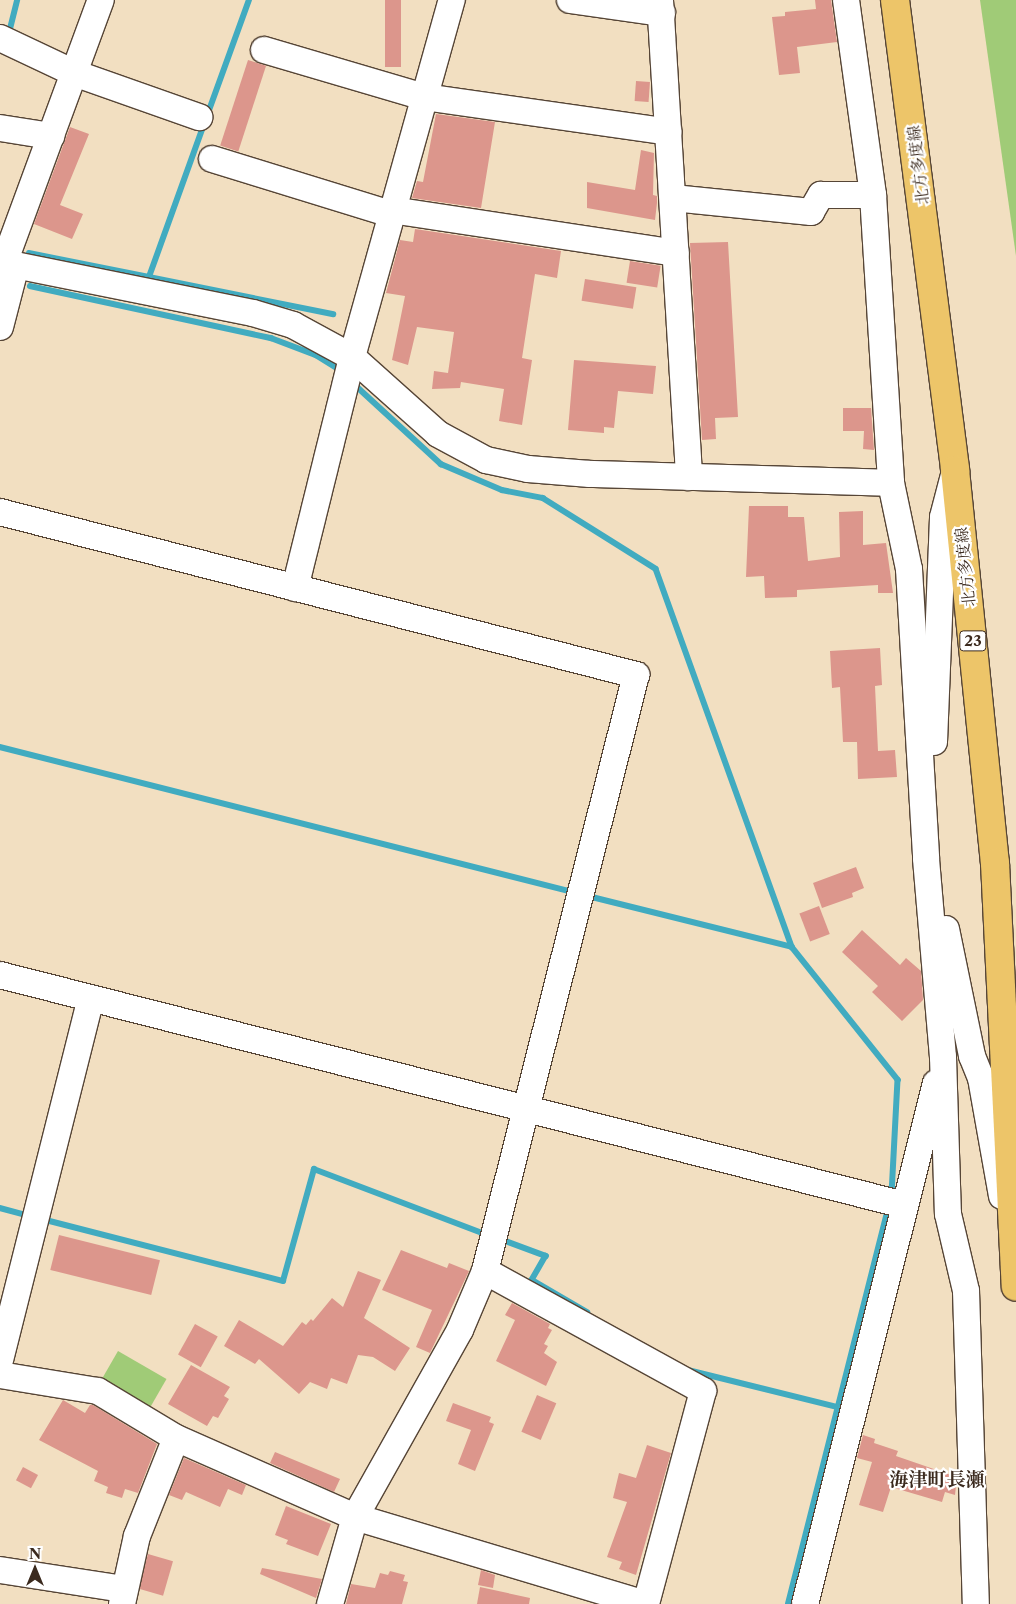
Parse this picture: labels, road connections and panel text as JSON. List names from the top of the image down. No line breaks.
{"streets":{"main road":["北方多度線","23"]},"districts":["海津町長瀬"],"north":"top"}
